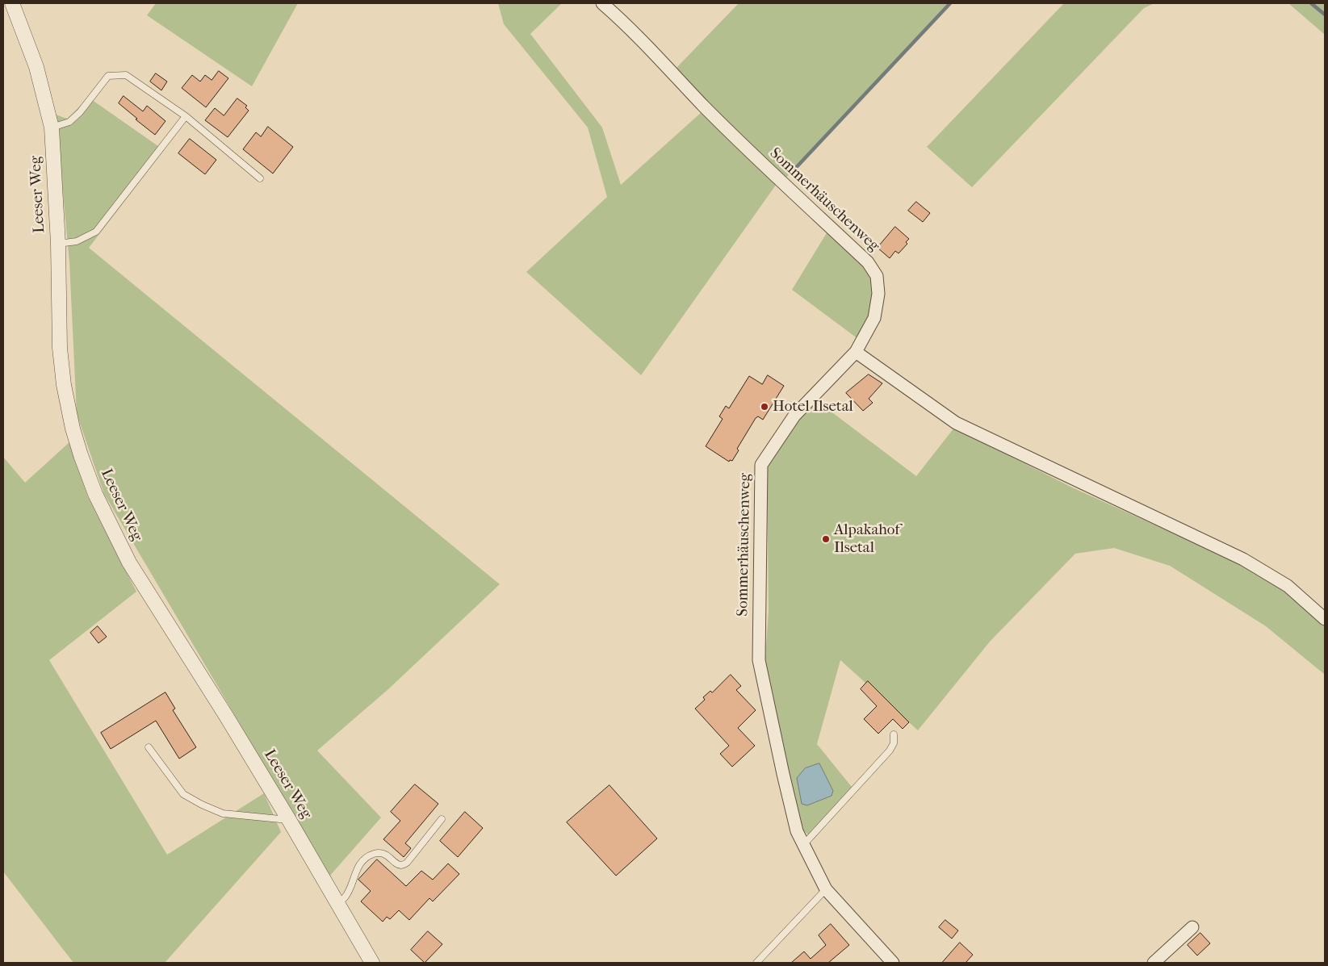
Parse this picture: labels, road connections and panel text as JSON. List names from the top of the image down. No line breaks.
{"streets":{"street":["Leeser Weg","Sommerhäuschenweg"]},"places":["Hotel Ilsetal","Alpakahof Ilsetal"]}
